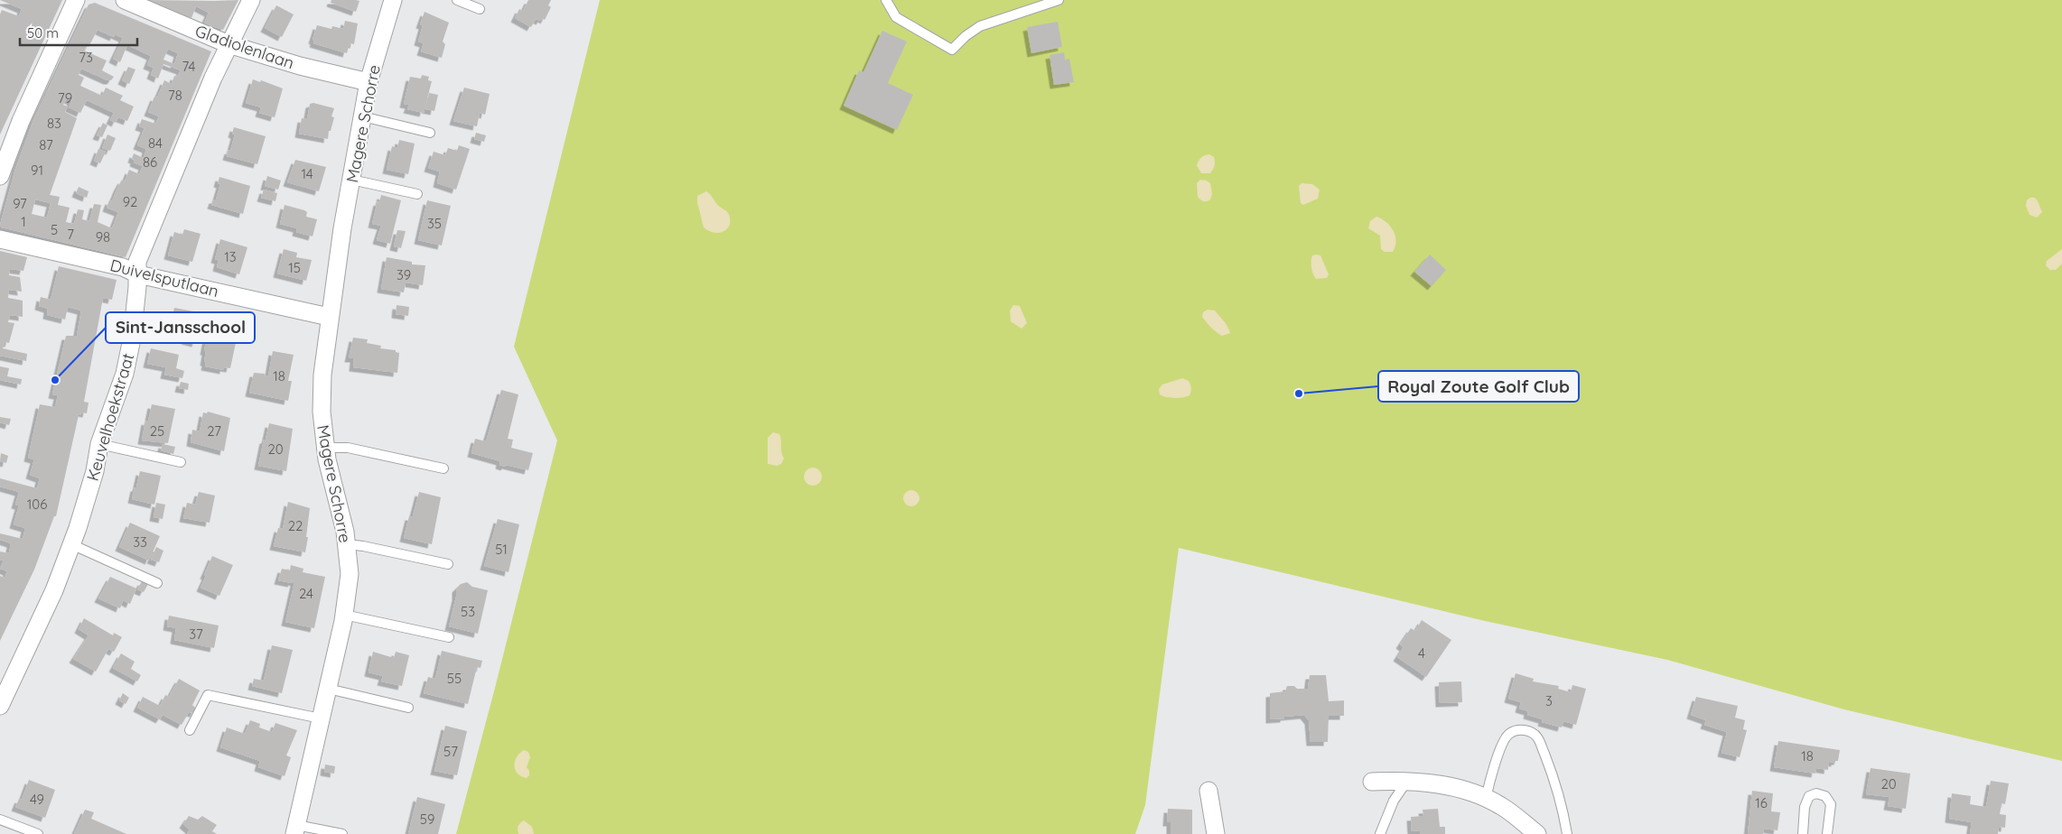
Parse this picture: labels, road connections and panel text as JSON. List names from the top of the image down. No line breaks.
{"streets":{"street":["Gladiolenlaan","Magere Schorre","Duivelsputlaan","Keuvelhoekstraat"]},"crossings":[["Gladiolenlaan","Magere Schorre"],["Gladiolenlaan","Keuvelhoekstraat"],["Magere Schorre","Duivelsputlaan"],["Duivelsputlaan","Keuvelhoekstraat"]],"places":["Sint-Jansschool","Royal Zoute Golf Club"],"house_numbers":["73","74","78","79","83","84","87","86","91","14","92","97","1","35","5","7","98","13","15","39","18","25","27","20","106","22","33","51","24","53","37","4","55","3","57","18","20","49","16","59"],"scale_bar":"50 m"}
